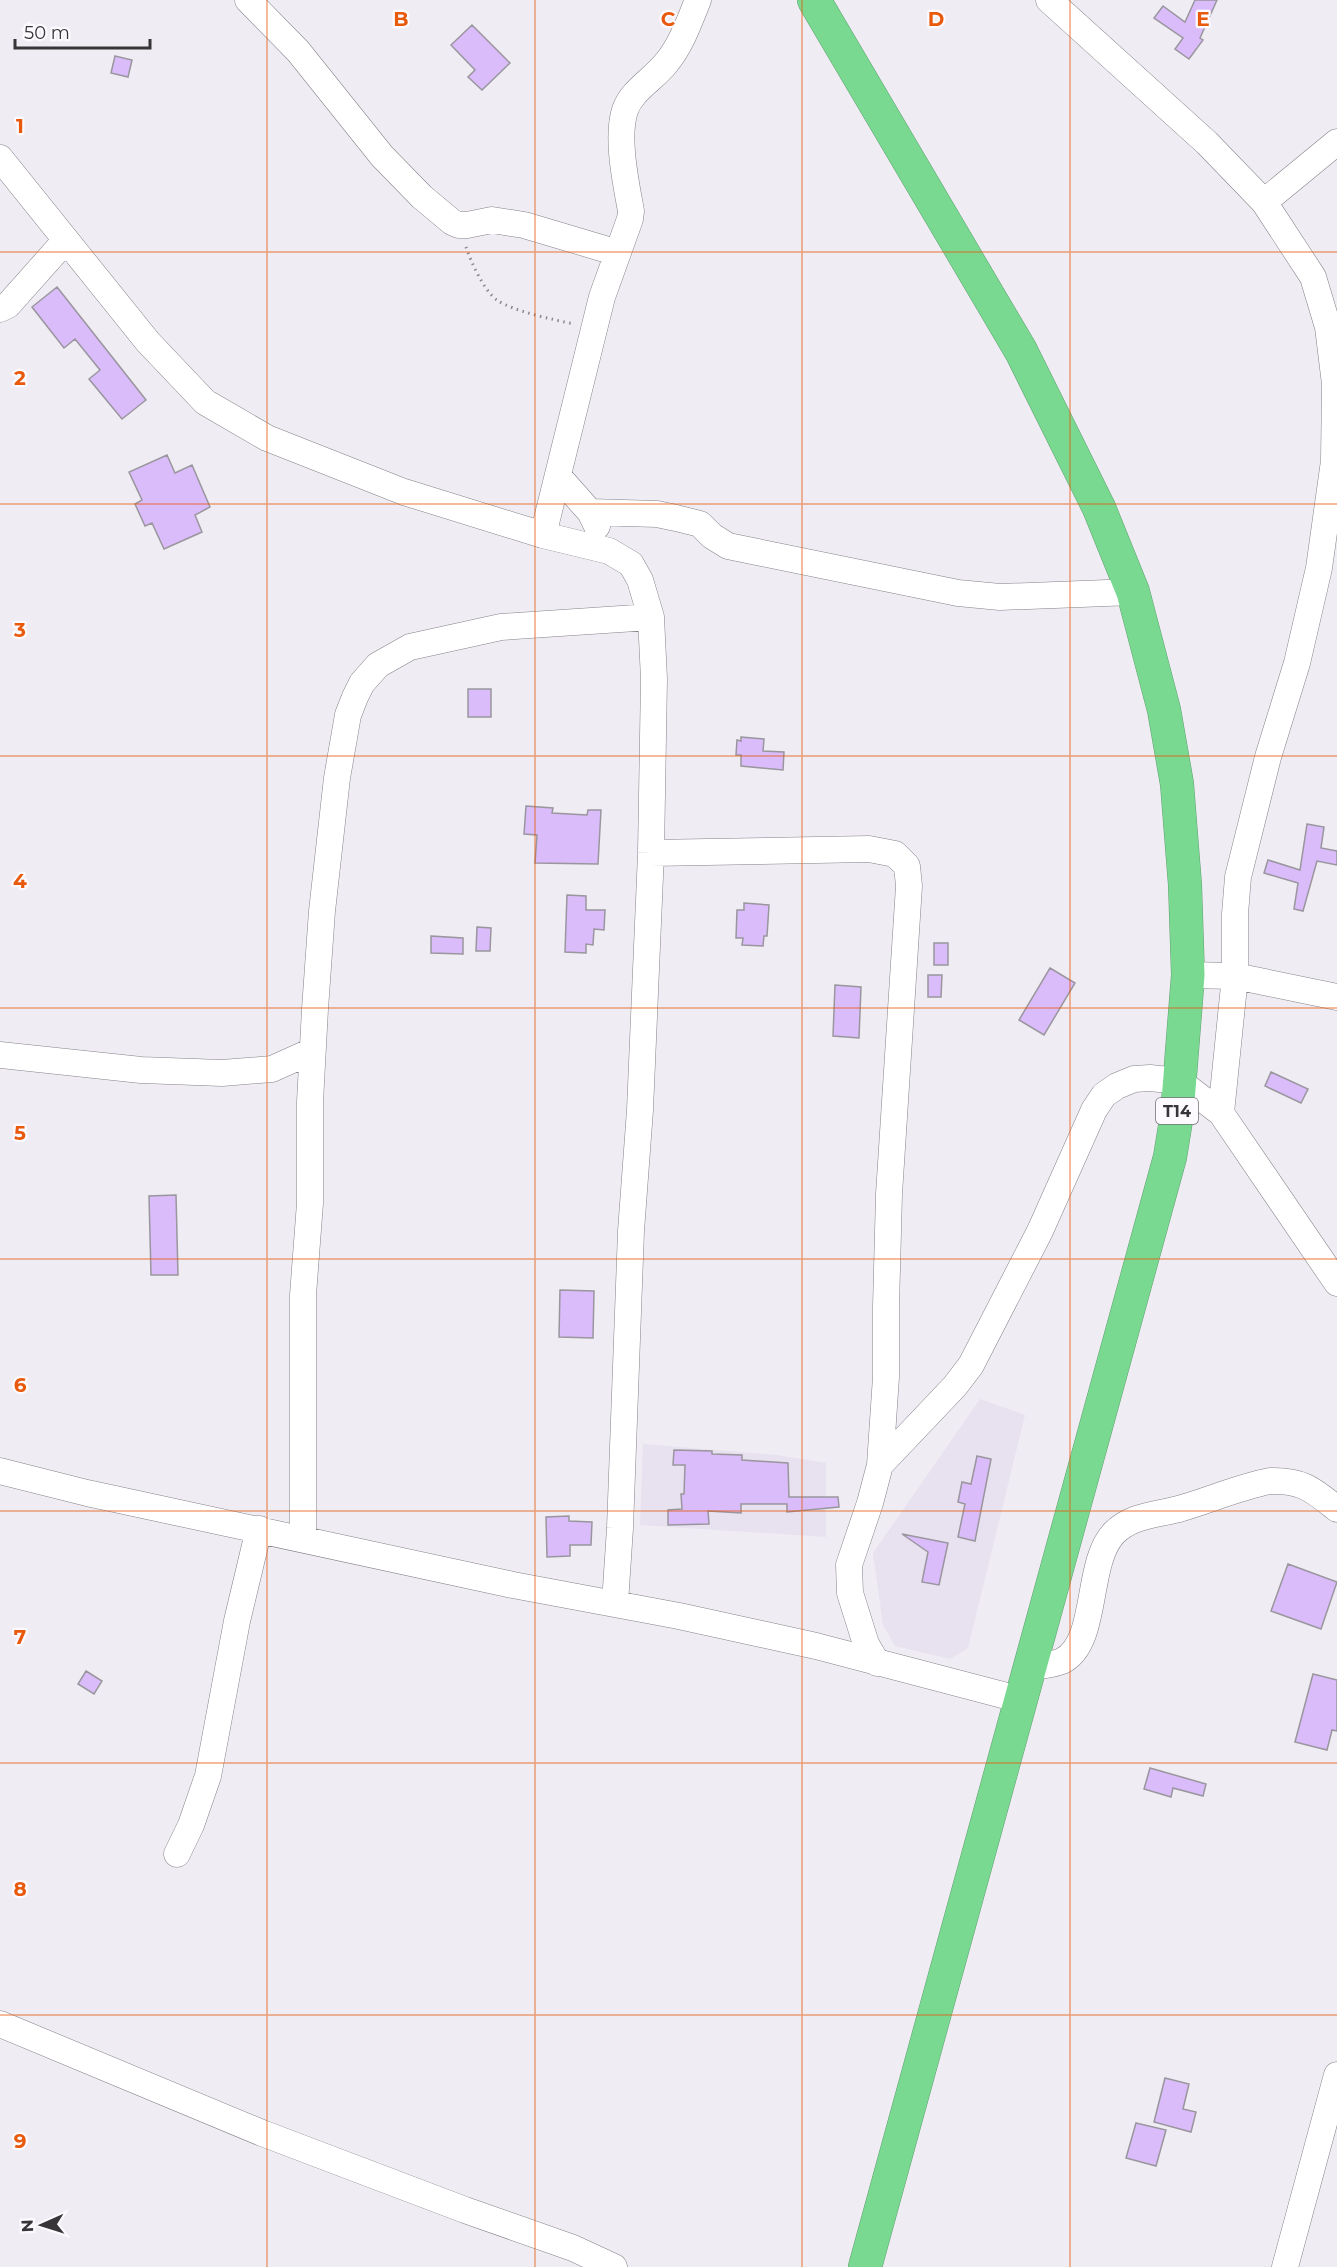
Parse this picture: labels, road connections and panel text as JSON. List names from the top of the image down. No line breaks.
{"streets":{"highway":["T14"]},"scale_bar":"50 m","north":"left","grid":{"columns":["B","C","D","E"],"rows":["1","2","3","4","5","6","7","8","9"]}}
